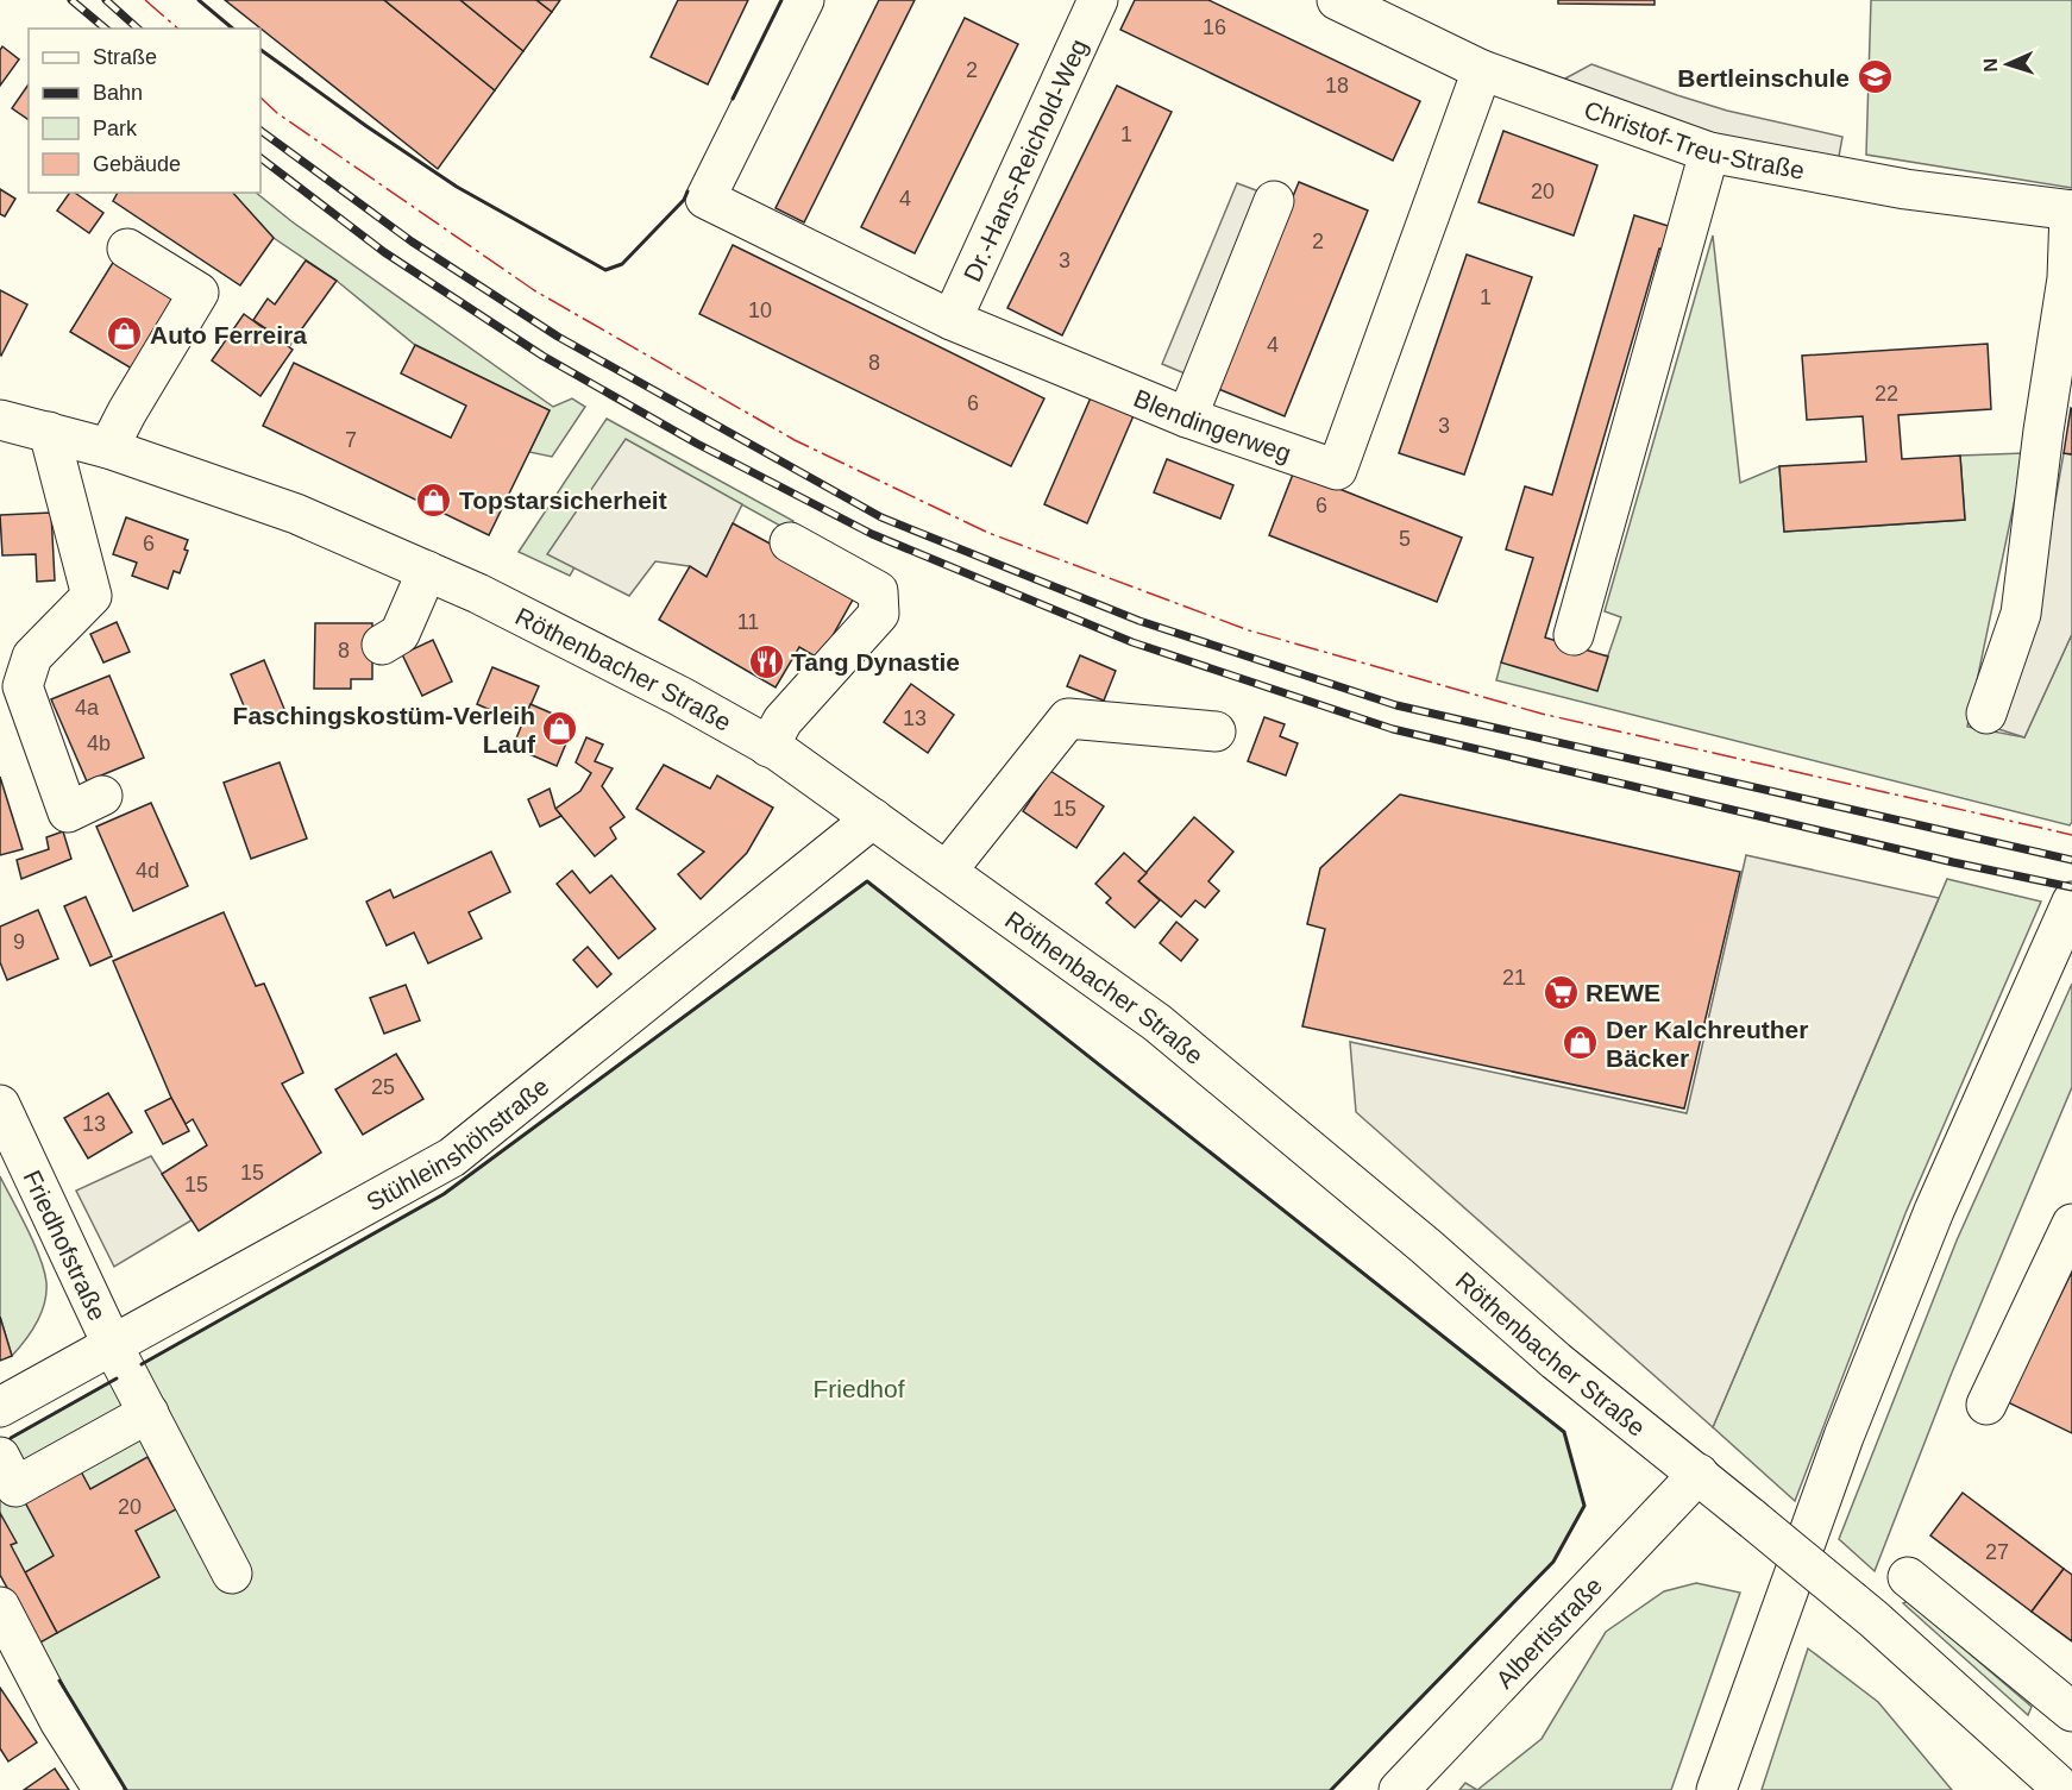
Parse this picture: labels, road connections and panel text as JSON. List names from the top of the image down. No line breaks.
{"streets":{"main road":["Christof-Treu-Straße","Dr.-Hans-Reichold-Weg","Blendingerweg","Röthenbacher Straße","Stühleinshöhstraße","Friedhofstraße","Albertistraße"]},"crossings":[["Christof-Treu-Straße","Blendingerweg"],["Dr.-Hans-Reichold-Weg","Blendingerweg"],["Röthenbacher Straße","Stühleinshöhstraße"],["Röthenbacher Straße","Albertistraße"],["Stühleinshöhstraße","Friedhofstraße"]],"parks":["Friedhof"],"places":{"school or university":["Bertleinschule"],"shop":["Auto Ferreira","Topstarsicherheit","Faschingskostüm-Verleih Lauf","Der Kalchreuther Bäcker"],"restaurant":["Tang Dynastie"],"supermarket":["REWE"]},"house_numbers":["16","2","18","1","20","4","2","3","1","10","4","8","22","6","3","7","6","5","6","11","8","4a","13","4b","15","4d","9","21","25","13","15","15","20","27"],"legend":["Straße","Bahn","Park","Gebäude"],"north":"left"}
